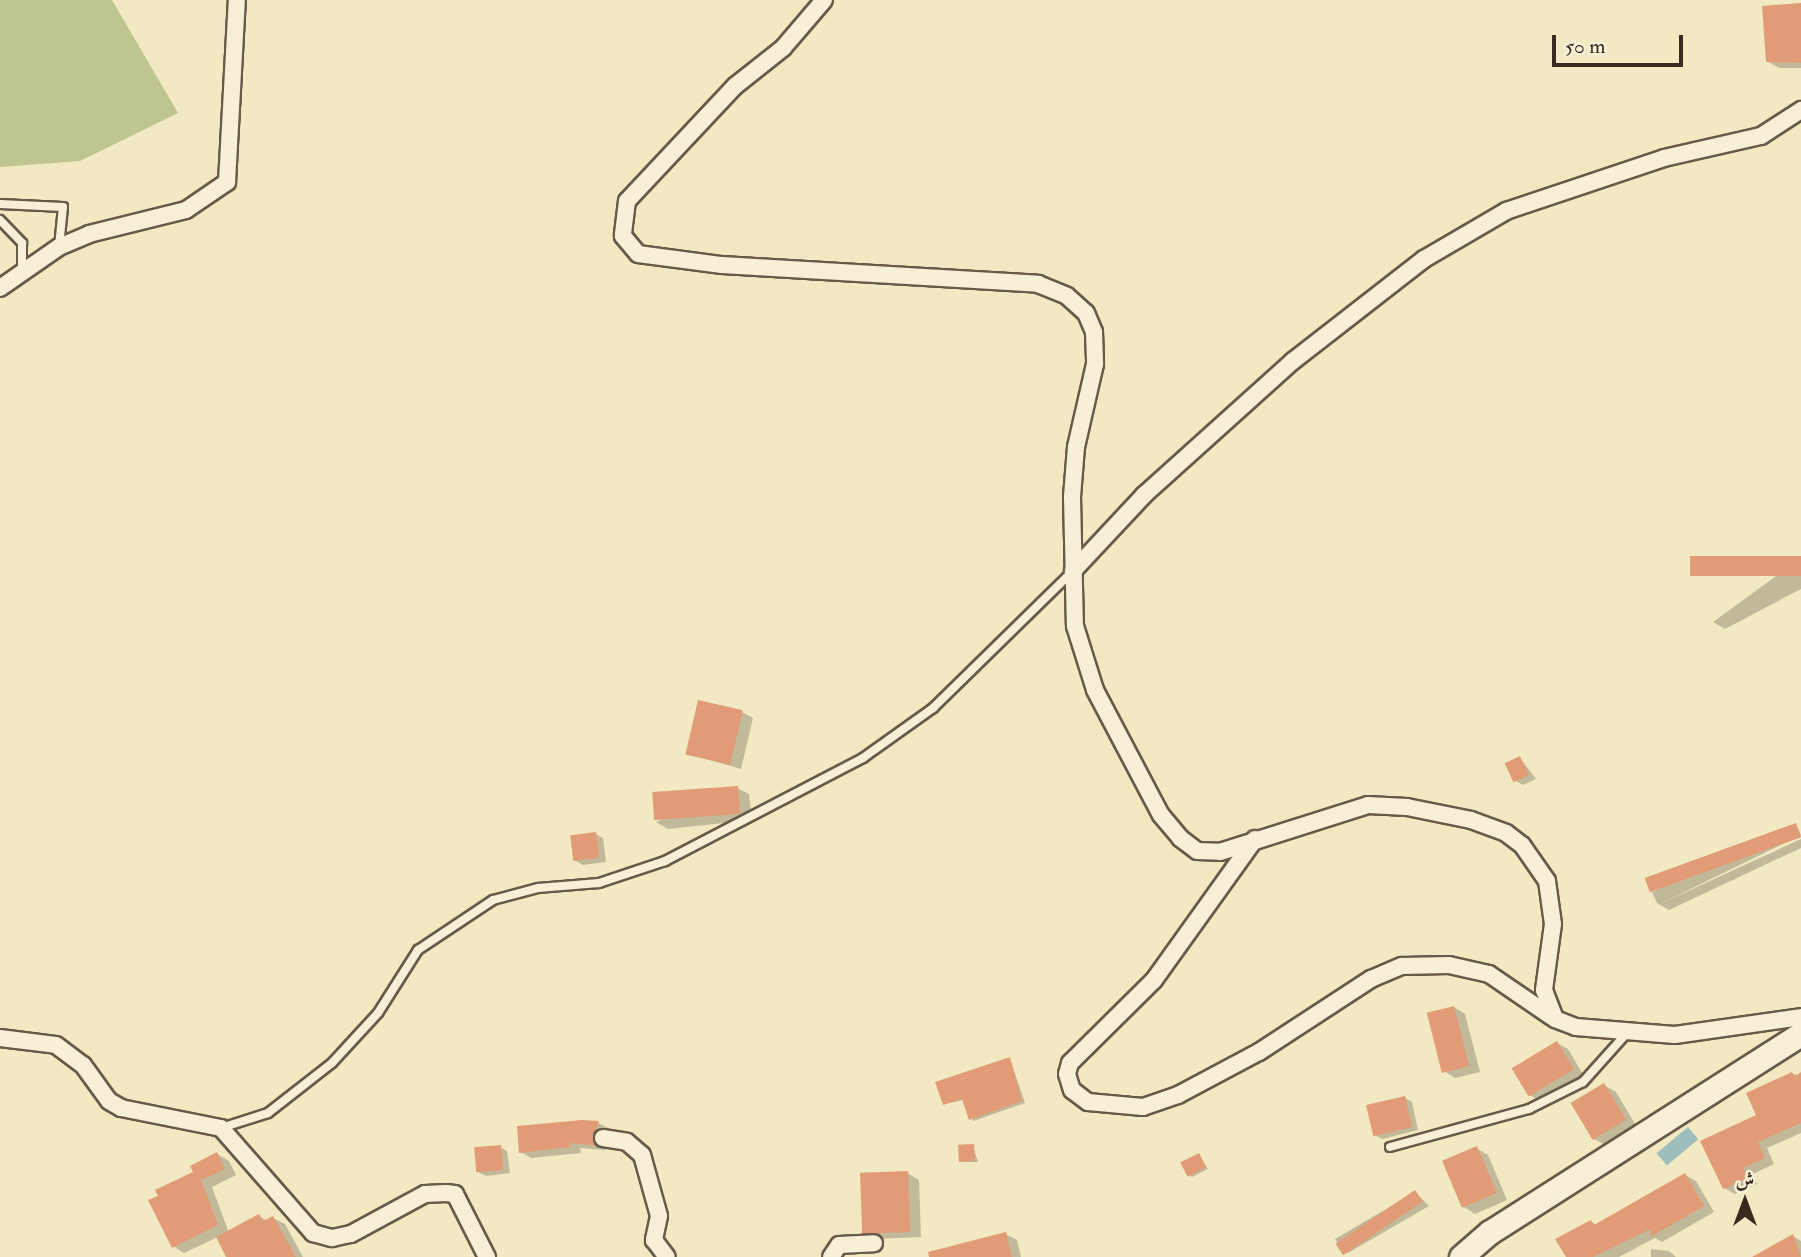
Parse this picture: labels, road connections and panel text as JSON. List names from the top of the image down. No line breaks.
{"scale_bar":"50 m","north":"top"}
